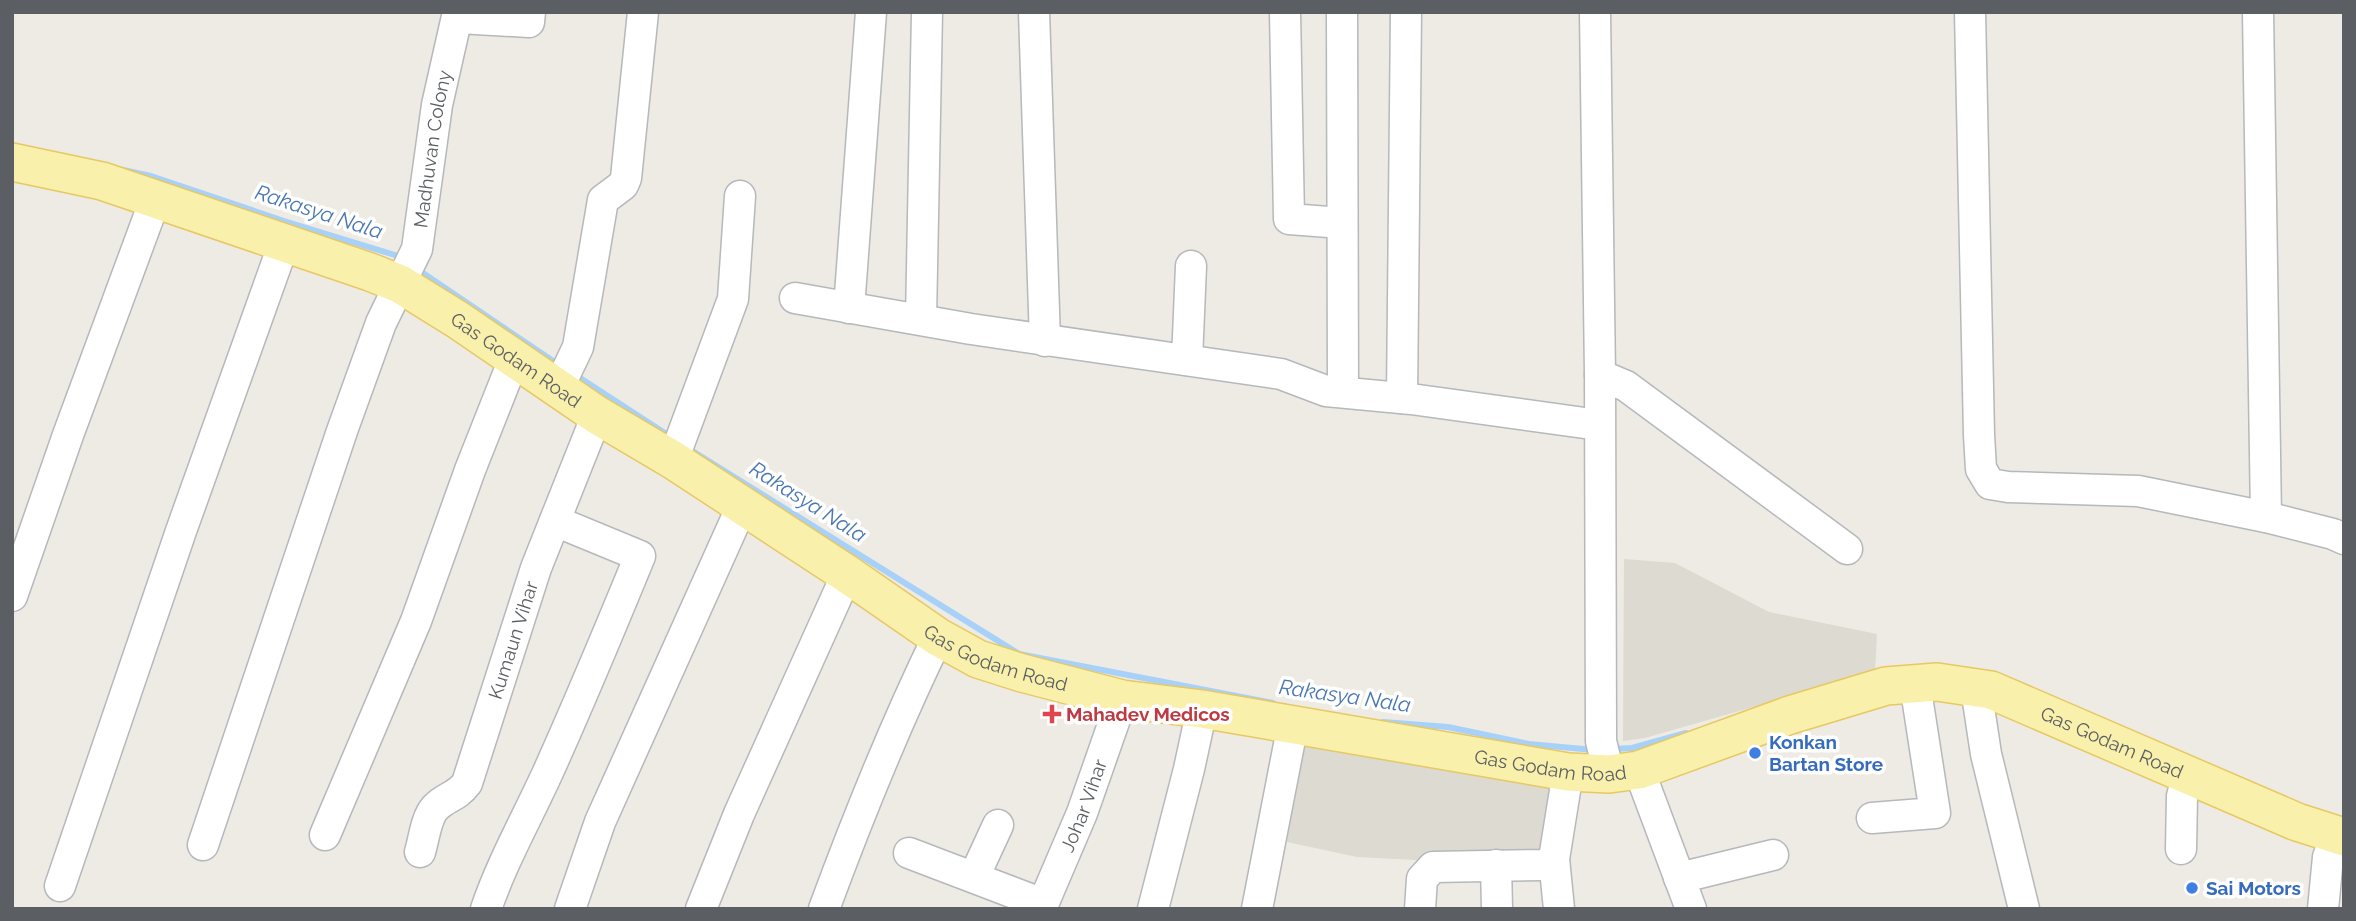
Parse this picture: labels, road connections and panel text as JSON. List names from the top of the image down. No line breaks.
{"streets":{"main road":["Gas Godam Road"],"street":["Madhuvan Colony","Kumaun Vihar","Johar Vihar"]},"crossings":[["Madhuvan Colony","Gas Godam Road"],["Gas Godam Road","Kumaun Vihar"],["Gas Godam Road","Johar Vihar"]],"water":["Rakasya Nala"],"places":{"health":["Mahadev Medicos"],"other":["Konkan Bartan Store","Sai Motors"]}}
